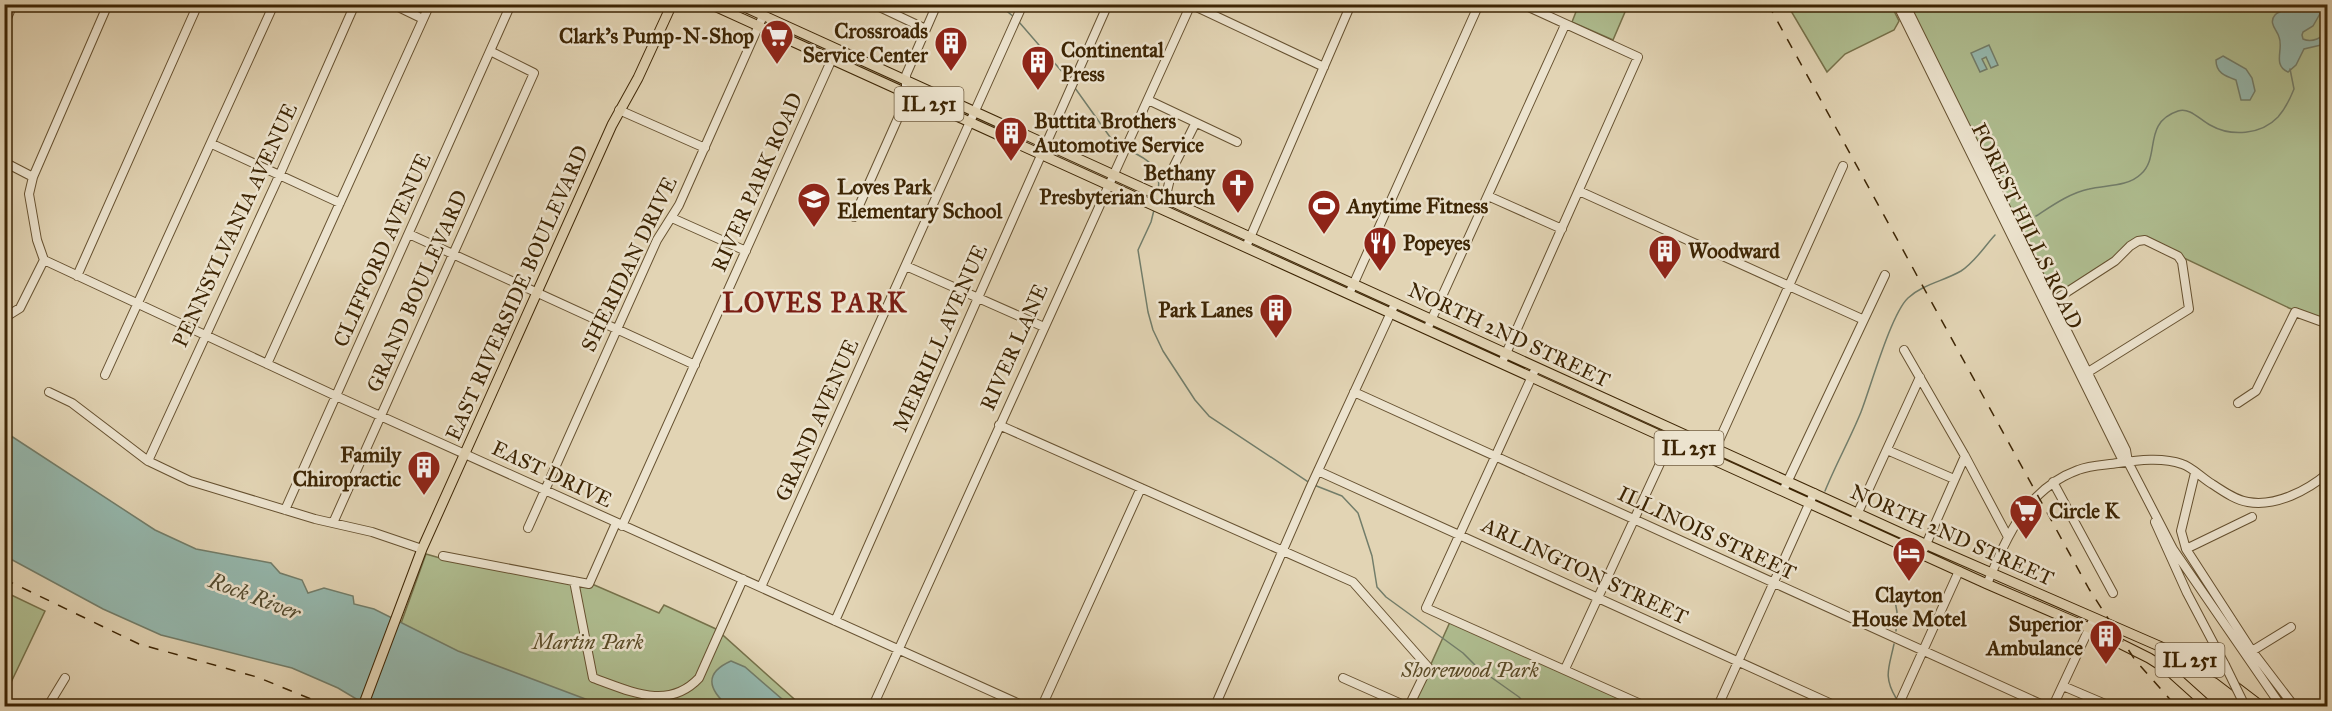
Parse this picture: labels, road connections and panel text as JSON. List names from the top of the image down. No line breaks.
{"streets":{"main road":["IL 251","EAST RIVERSIDE BOULEVARD","NORTH 2ND STREET"],"street":["RIVER PARK ROAD","PENNSYLVANIA AVENUE","FOREST HILLS ROAD","CLIFFORD AVENUE","SHERIDAN DRIVE","GRAND BOULEVARD","MERRILL AVENUE","RIVER LANE","GRAND AVENUE","EAST DRIVE","ILLINOIS STREET","ARLINGTON STREET"]},"crossings":[["RIVER PARK ROAD","NORTH 2ND STREET"],["RIVER PARK ROAD","EAST DRIVE"],["PENNSYLVANIA AVENUE","EAST DRIVE"],["CLIFFORD AVENUE","GRAND BOULEVARD"],["CLIFFORD AVENUE","EAST DRIVE"],["SHERIDAN DRIVE","NORTH 2ND STREET"],["SHERIDAN DRIVE","EAST DRIVE"],["GRAND BOULEVARD","EAST DRIVE"],["EAST RIVERSIDE BOULEVARD","EAST DRIVE"],["NORTH 2ND STREET","MERRILL AVENUE"],["NORTH 2ND STREET","RIVER LANE"],["NORTH 2ND STREET","GRAND AVENUE"],["MERRILL AVENUE","EAST DRIVE"],["RIVER LANE","EAST DRIVE"],["GRAND AVENUE","EAST DRIVE"]],"districts":["LOVES PARK"],"water":["Rock River"],"parks":["Martin Park","Shorewood Park"],"places":{"supermarket":["Clark's Pump-N-Shop","Circle K"],"building":["Crossroads Service Center","Continental Press","Buttita Brothers Automotive Service","Woodward","Park Lanes","Family Chiropractic","Superior Ambulance"],"church":["Bethany Presbyterian Church"],"school or university":["Loves Park Elementary School"],"sports":["Anytime Fitness"],"restaurant":["Popeyes"],"hotel":["Clayton House Motel"]}}
